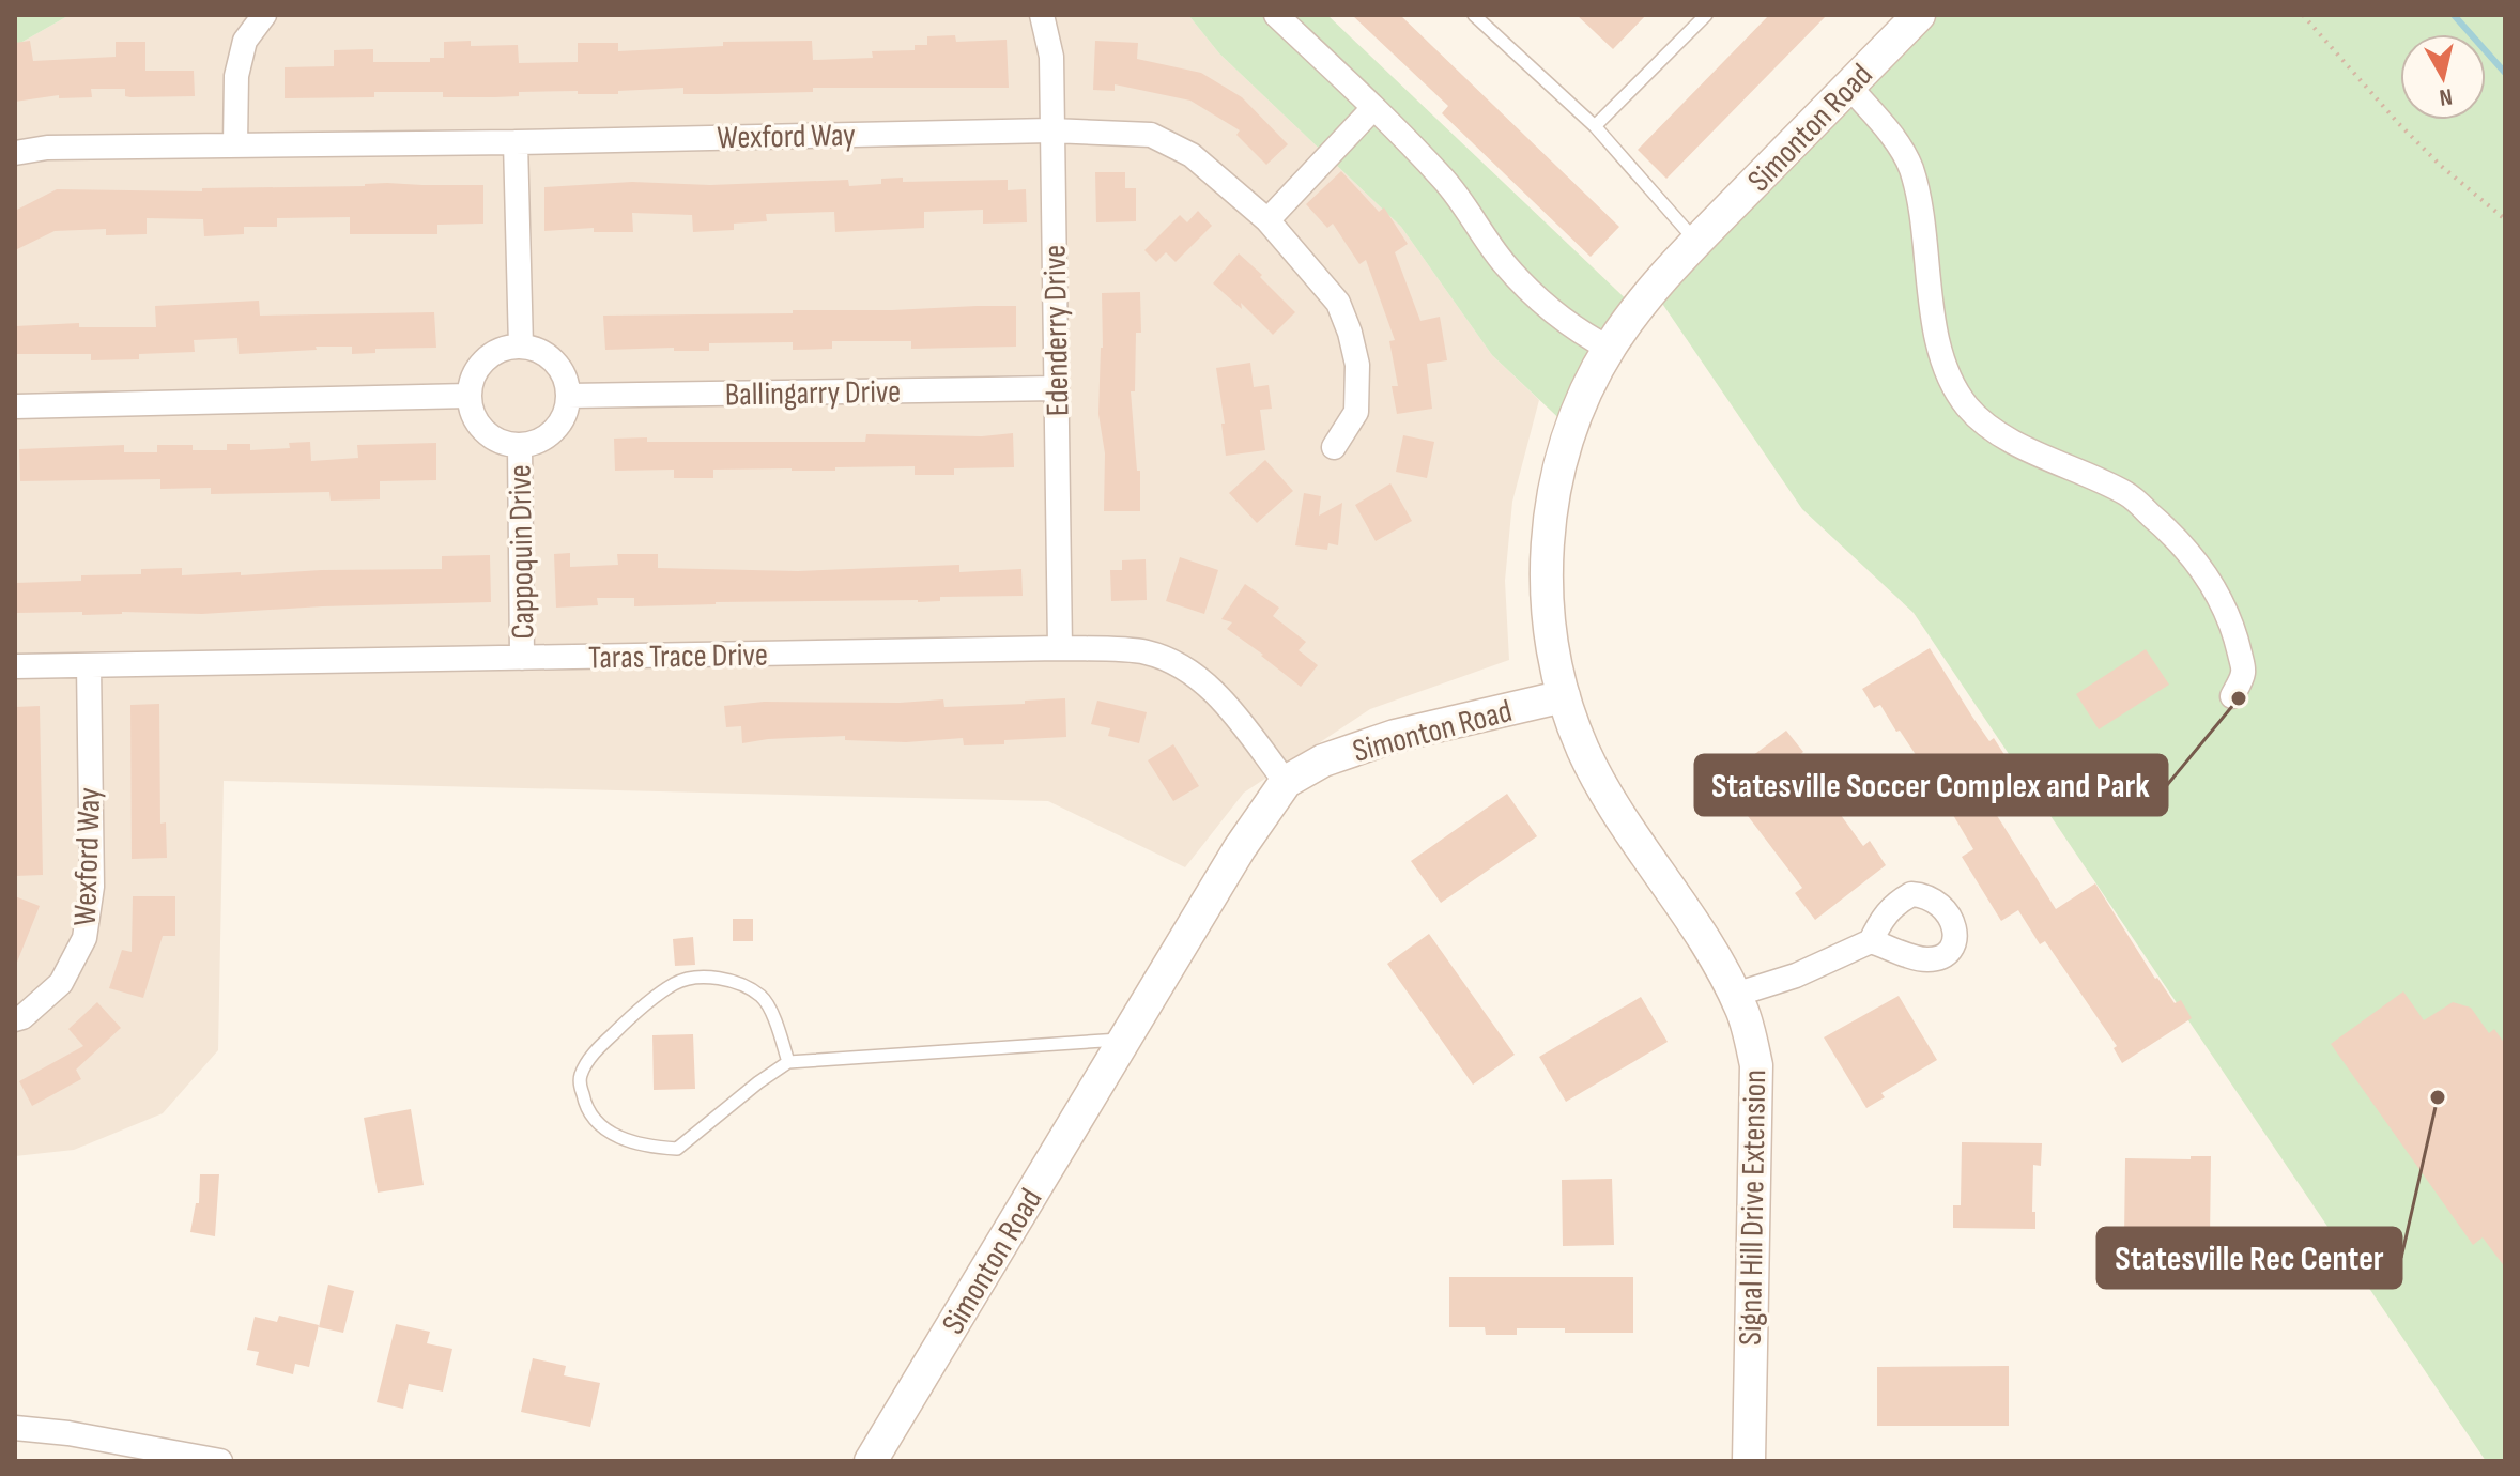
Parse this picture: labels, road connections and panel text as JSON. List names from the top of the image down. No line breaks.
{"streets":{"street":["Simonton Road","Wexford Way","Edenderry Drive","Ballingarry Drive","Cappoquin Drive","Taras Trace Drive","Signal Hill Drive Extension"]},"crossings":[["Simonton Road","Taras Trace Drive"],["Simonton Road","Signal Hill Drive Extension"],["Wexford Way","Edenderry Drive"],["Wexford Way","Taras Trace Drive"],["Edenderry Drive","Ballingarry Drive"],["Edenderry Drive","Taras Trace Drive"],["Ballingarry Drive","Cappoquin Drive"],["Cappoquin Drive","Taras Trace Drive"]],"places":["Statesville Soccer Complex and Park","Statesville Rec Center"],"north":"bottom"}
